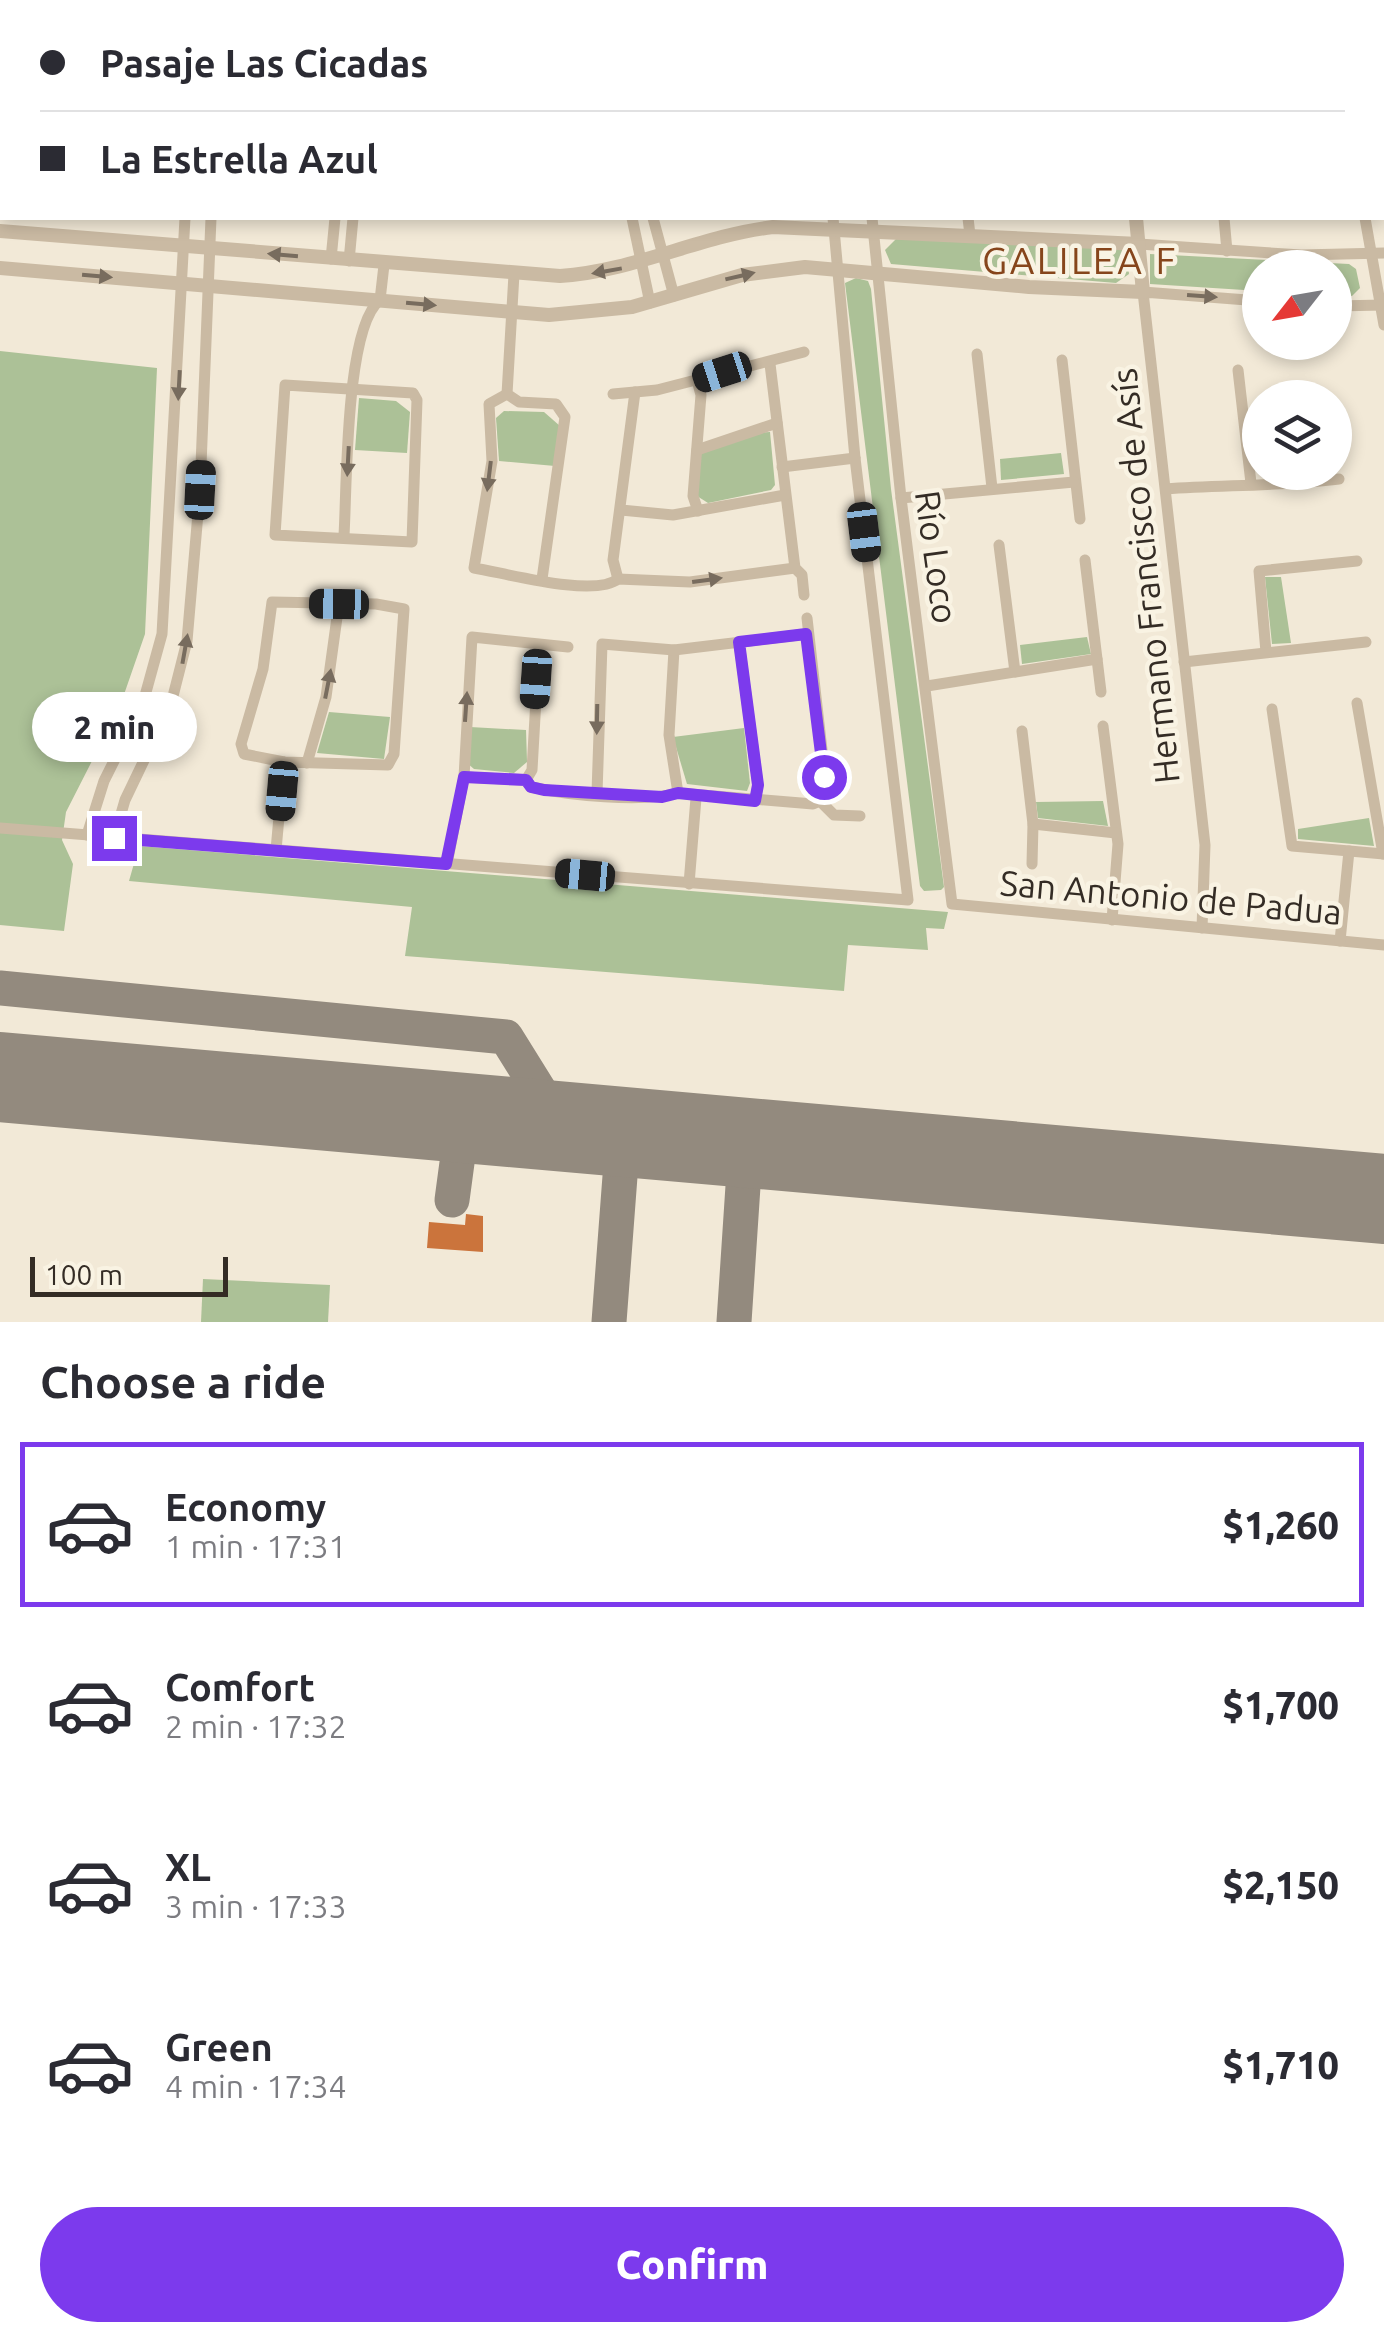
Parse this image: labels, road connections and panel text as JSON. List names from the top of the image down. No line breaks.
{"streets":{"street":["Río Loco","Hermano Francisco de Asís","San Antonio de Padua"]},"crossings":[["Río Loco","San Antonio de Padua"],["Hermano Francisco de Asís","San Antonio de Padua"]],"districts":["GALILEA F"],"scale_bar":"100 m","north":"bottom left","page":{"banner":["Pasaje Las Cicadas","La Estrella Azul"],"bubble":"2 min","scale":"100 m","heading":"Choose a ride","list":[{"name":"Economy","note":"1 min · 17:31","value":"$1,260"},{"name":"Comfort","note":"2 min · 17:32","value":"$1,700"},{"name":"XL","note":"3 min · 17:33","value":"$2,150"},{"name":"Green","note":"4 min · 17:34","value":"$1,710"}],"buttons":"Confirm"}}
